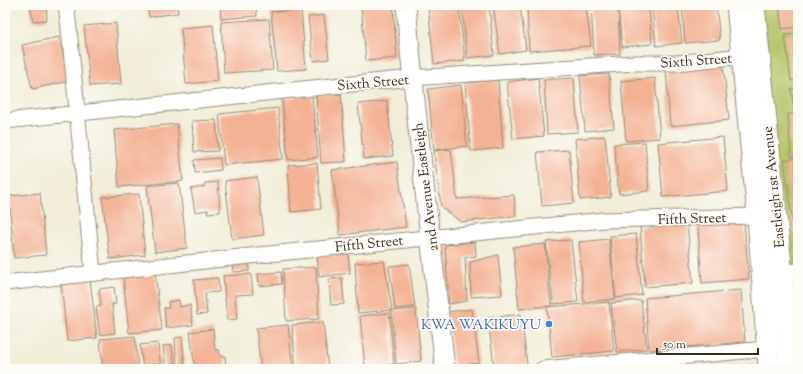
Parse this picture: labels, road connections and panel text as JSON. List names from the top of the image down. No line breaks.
{"streets":{"main road":["Eastleigh 1st Avenue"],"street":["Sixth Street","2nd Avenue Eastleigh","Fifth Street"]},"crossings":[["Sixth Street","2nd Avenue Eastleigh"],["Sixth Street","Eastleigh 1st Avenue"],["2nd Avenue Eastleigh","Fifth Street"],["Eastleigh 1st Avenue","Fifth Street"]],"places":["KWA WAKIKUYU"],"scale_bar":"50 m"}
